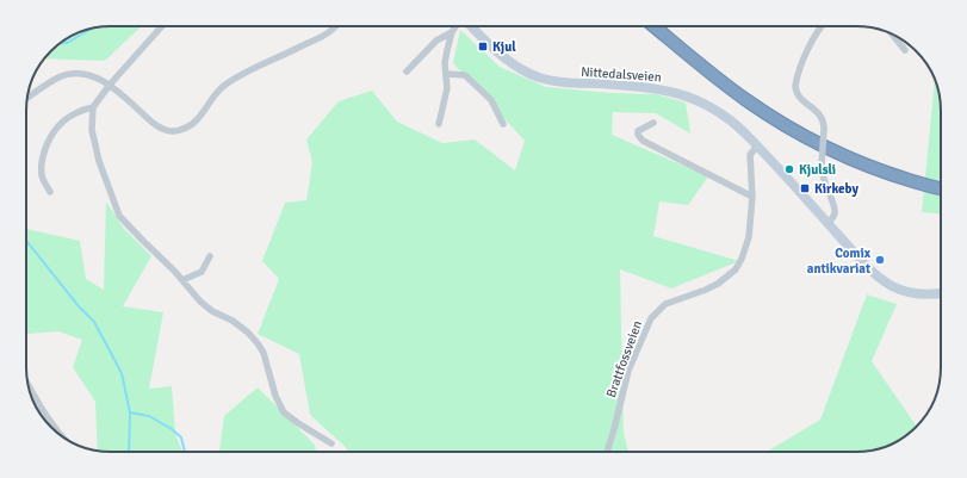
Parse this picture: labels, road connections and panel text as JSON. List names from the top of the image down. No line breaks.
{"streets":{"main road":["Nittedalsveien"],"street":["Brattfossveien"]},"crossings":[["Nittedalsveien","Brattfossveien"]],"places":{"transit":["Kjul","Kirkeby"],"other":["Kjulsli","Comix antikvariat"]}}
